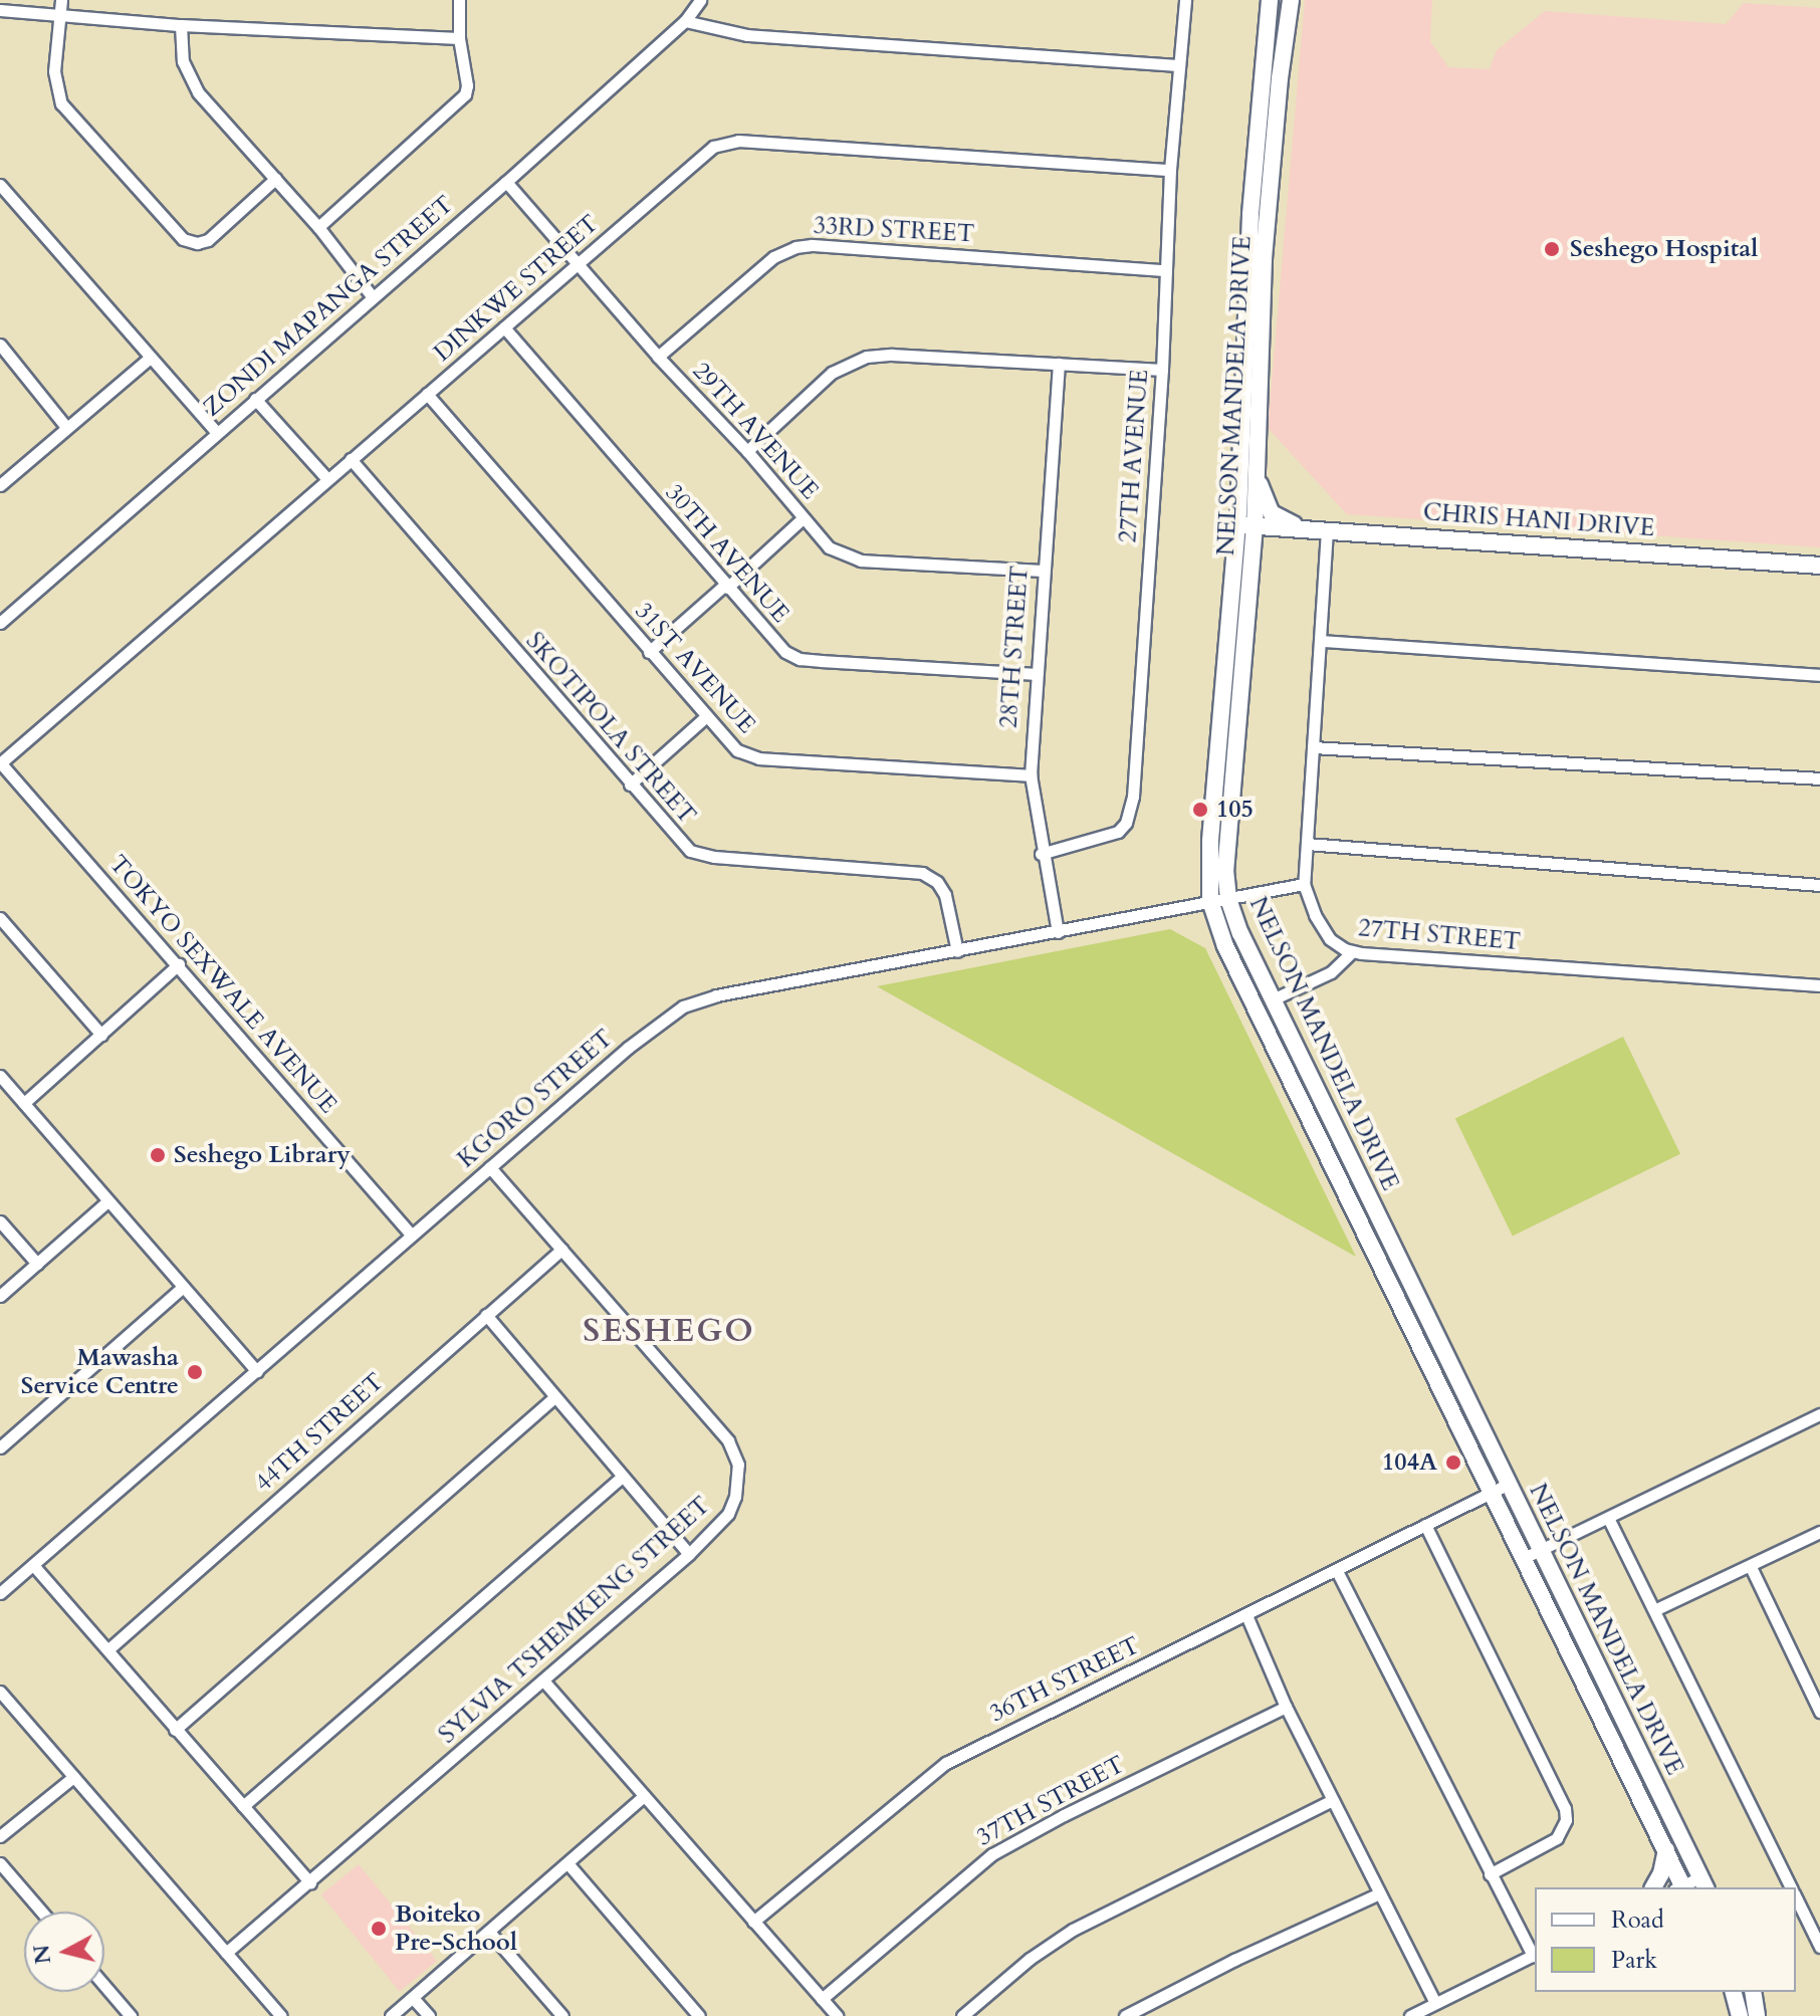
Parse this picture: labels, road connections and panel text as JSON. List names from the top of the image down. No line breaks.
{"streets":{"main road":["NELSON MANDELA DRIVE","CHRIS HANI DRIVE"],"street":["33RD STREET","DINKWE STREET","ZONDI MAPANGA STREET","29TH AVENUE","27TH AVENUE","30TH AVENUE","28TH STREET","31ST AVENUE","SKOTIPOLA STREET","27TH STREET","TOKYO SEXWALE AVENUE","KGORO STREET","44TH STREET","SYLVIA TSHEMKENG STREET","36TH STREET","37TH STREET"]},"crossings":[["33RD STREET","29TH AVENUE"],["33RD STREET","27TH AVENUE"],["DINKWE STREET","29TH AVENUE"],["DINKWE STREET","27TH AVENUE"],["DINKWE STREET","30TH AVENUE"],["DINKWE STREET","31ST AVENUE"],["DINKWE STREET","SKOTIPOLA STREET"],["DINKWE STREET","TOKYO SEXWALE AVENUE"],["ZONDI MAPANGA STREET","29TH AVENUE"],["NELSON MANDELA DRIVE","CHRIS HANI DRIVE"],["NELSON MANDELA DRIVE","KGORO STREET"],["NELSON MANDELA DRIVE","36TH STREET"],["29TH AVENUE","28TH STREET"],["27TH AVENUE","28TH STREET"],["CHRIS HANI DRIVE","27TH STREET"],["30TH AVENUE","28TH STREET"],["28TH STREET","31ST AVENUE"],["28TH STREET","KGORO STREET"],["SKOTIPOLA STREET","KGORO STREET"],["27TH STREET","KGORO STREET"],["TOKYO SEXWALE AVENUE","KGORO STREET"],["KGORO STREET","SYLVIA TSHEMKENG STREET"],["44TH STREET","SYLVIA TSHEMKENG STREET"]],"districts":["SESHEGO"],"places":["Seshego Hospital","105","Seshego Library","Mawasha Service Centre","104A","Boiteko Pre-School"],"legend":["Road","Park"],"north":"left"}
